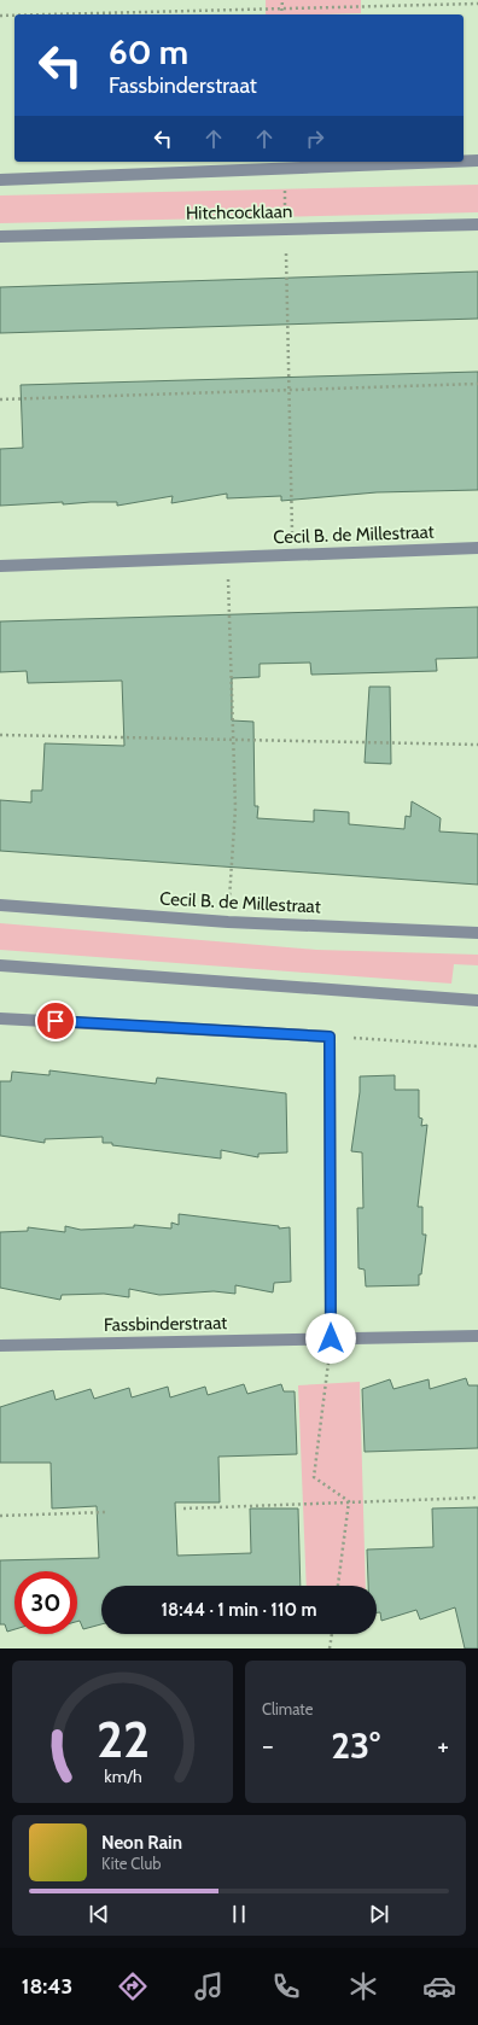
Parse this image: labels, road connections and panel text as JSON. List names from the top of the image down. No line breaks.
{"streets":{"street":["Hitchcocklaan","Cecil B. de Millestraat","Fassbinderstraat"]},"page":{"turn":["60 m","Fassbinderstraat"],"limit":"30","trip":"18:44 · 1 min · 110 m","tile":"Climate","heat":["−","23°","+"],"song":["Neon Rain","Kite Club"],"tabs":"18:43","gauge":["22","km/h"]}}
